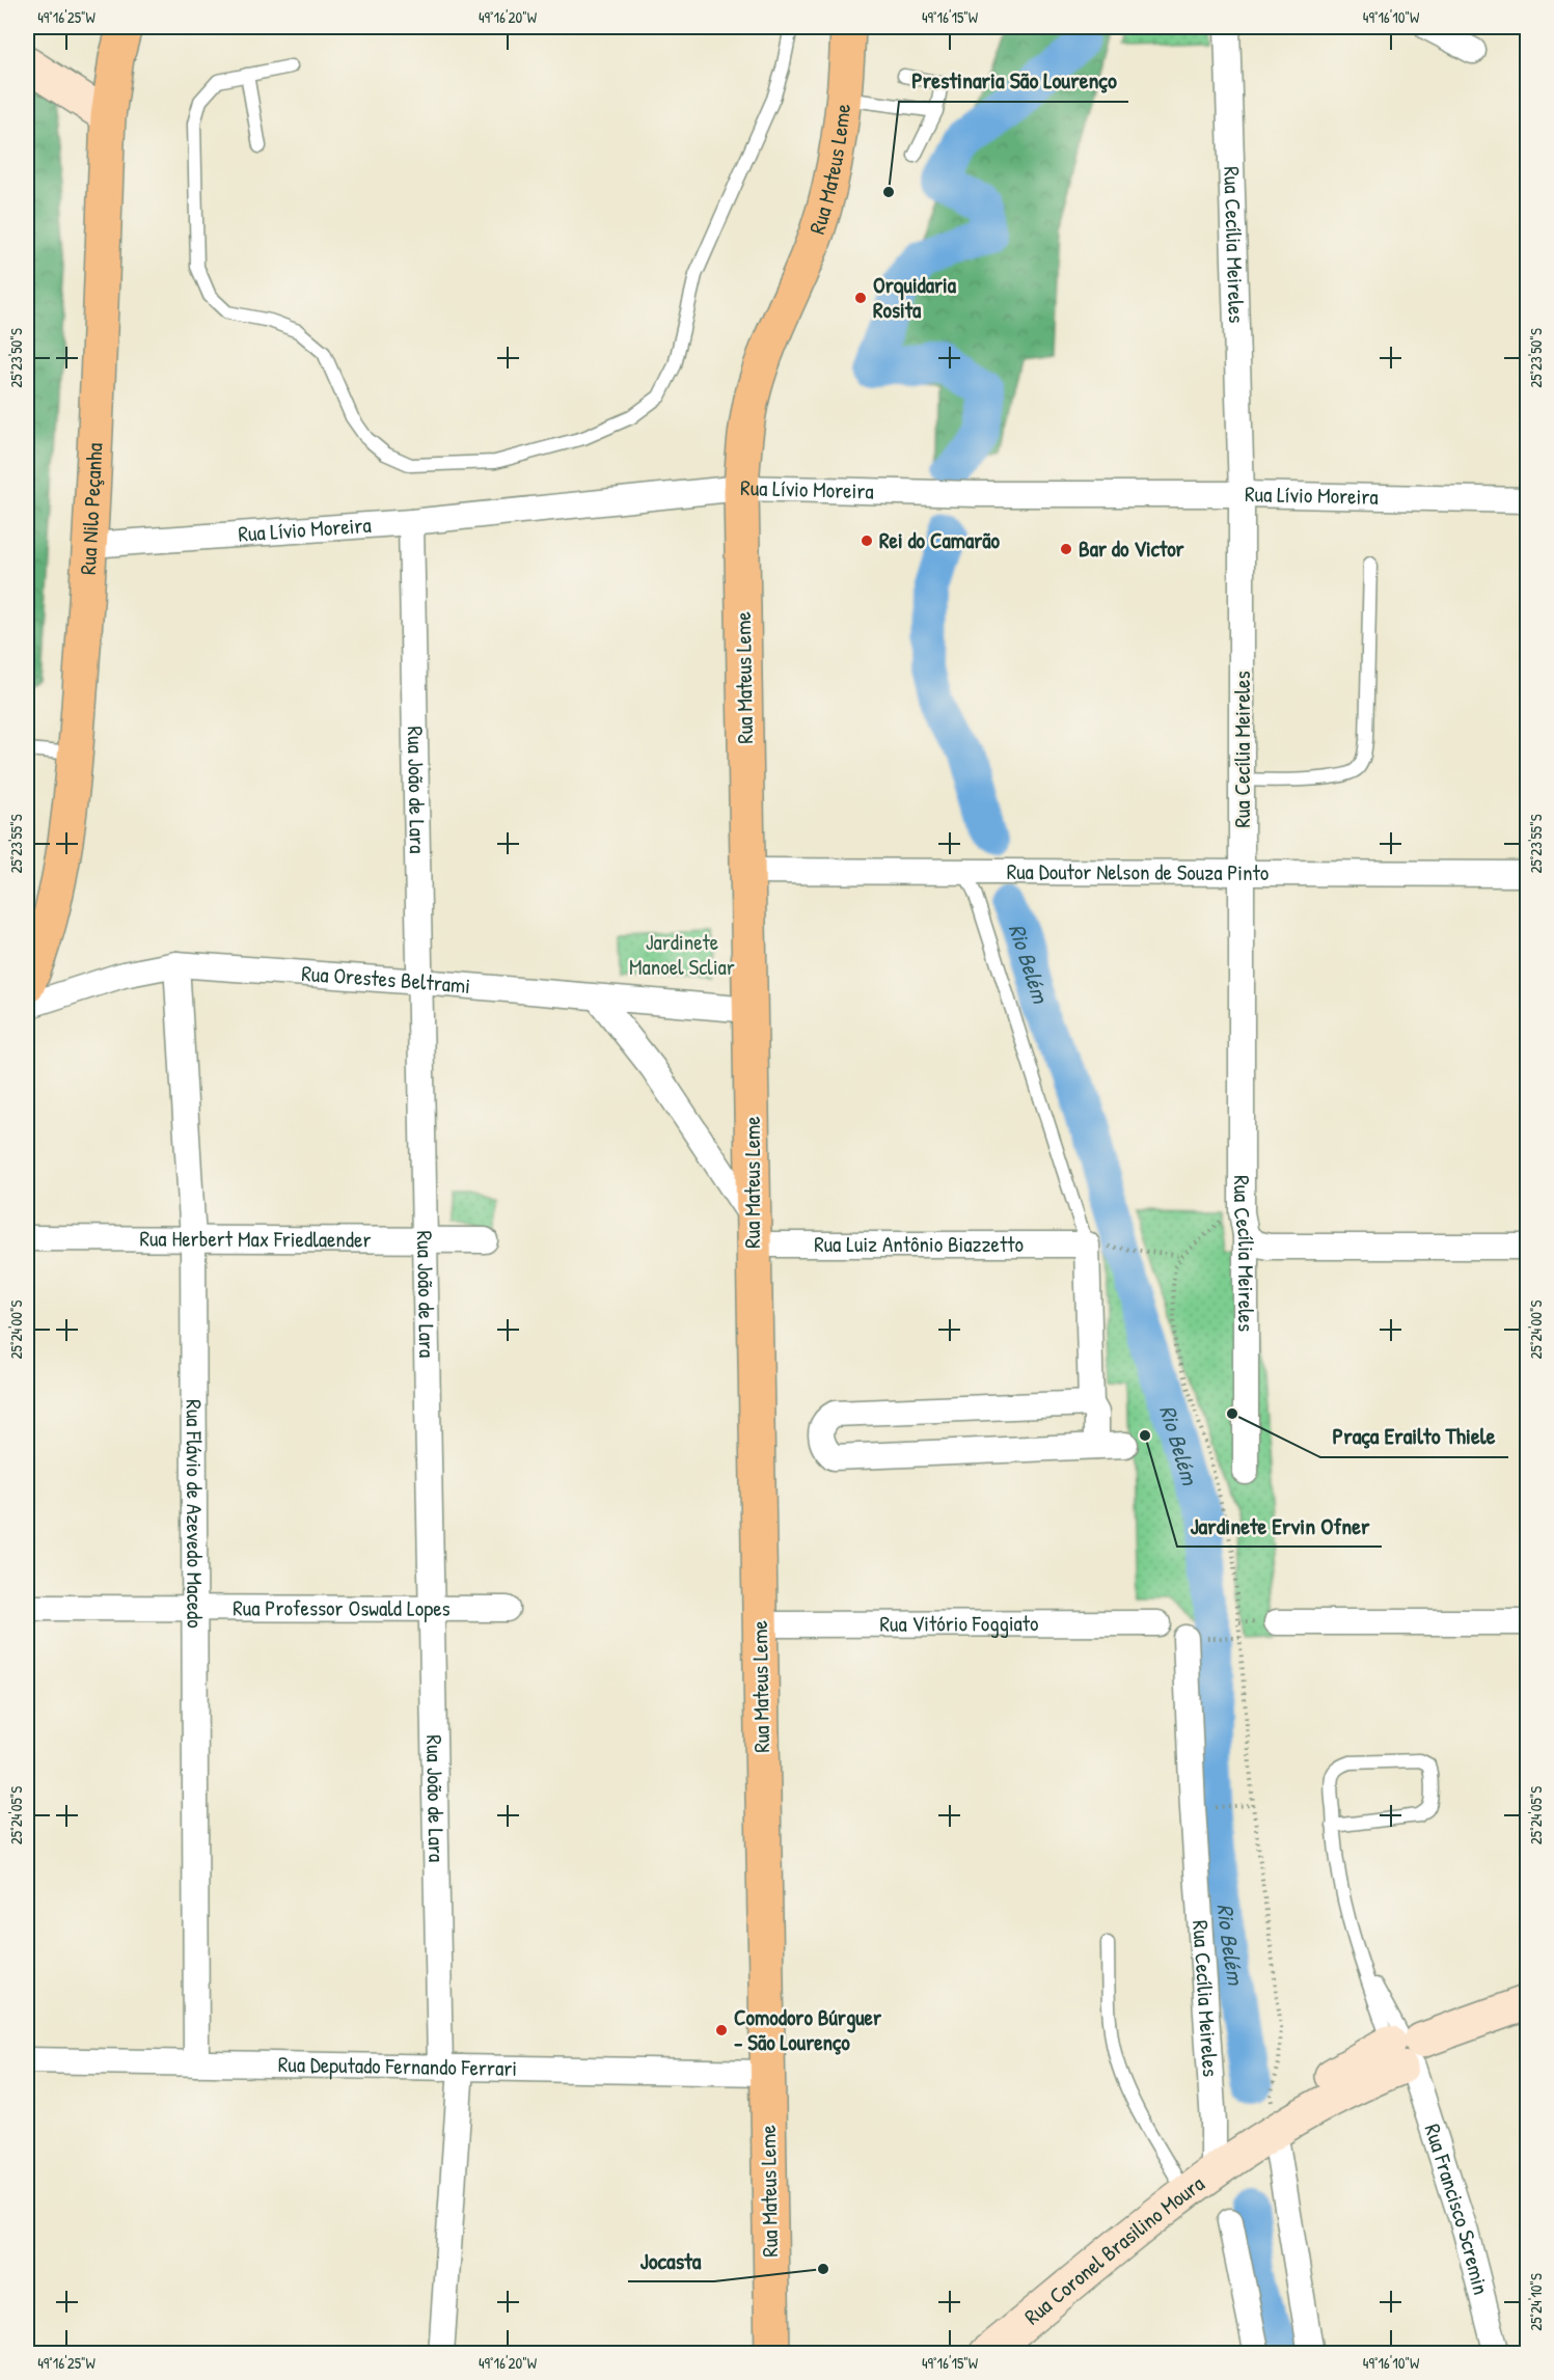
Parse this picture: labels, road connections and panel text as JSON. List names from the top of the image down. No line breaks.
{"streets":{"main road":["Rua Mateus Leme","Rua Nilo Peçanha"],"street":["Rua Cecília Meireles","Rua Lívio Moreira","Rua João de Lara","Rua Doutor Nelson de Souza Pinto","Rua Orestes Beltrami","Rua Herbert Max Friedlaender","Rua Luiz Antônio Biazzetto","Rua Flávio de Azevedo Macedo","Rua Professor Oswald Lopes","Rua Vitório Foggiato","Rua Deputado Fernando Ferrari","Rua Francisco Scremin","Rua Coronel Brasilino Moura"]},"crossings":[["Rua Mateus Leme","Rua Lívio Moreira"],["Rua Mateus Leme","Rua Doutor Nelson de Souza Pinto"],["Rua Mateus Leme","Rua Orestes Beltrami"],["Rua Mateus Leme","Rua Luiz Antônio Biazzetto"],["Rua Mateus Leme","Rua Vitório Foggiato"],["Rua Mateus Leme","Rua Deputado Fernando Ferrari"],["Rua Cecília Meireles","Rua Lívio Moreira"],["Rua Cecília Meireles","Rua Doutor Nelson de Souza Pinto"],["Rua Cecília Meireles","Rua Coronel Brasilino Moura"],["Rua Lívio Moreira","Rua Nilo Peçanha"],["Rua Lívio Moreira","Rua João de Lara"],["Rua João de Lara","Rua Orestes Beltrami"],["Rua João de Lara","Rua Herbert Max Friedlaender"],["Rua João de Lara","Rua Professor Oswald Lopes"],["Rua João de Lara","Rua Deputado Fernando Ferrari"],["Rua Orestes Beltrami","Rua Flávio de Azevedo Macedo"],["Rua Herbert Max Friedlaender","Rua Flávio de Azevedo Macedo"],["Rua Flávio de Azevedo Macedo","Rua Professor Oswald Lopes"],["Rua Flávio de Azevedo Macedo","Rua Deputado Fernando Ferrari"],["Rua Francisco Scremin","Rua Coronel Brasilino Moura"]],"water":["Rio Belém"],"parks":["Jardinete Manoel Scliar"],"places":["Prestinaria São Lourenço","Orquidaria Rosita","Rei do Camarão","Bar do Victor","Praça Erailto Thiele","Jardinete Ervin Ofner","Comodoro Búrguer - São Lourenço","Jocasta"],"coordinates":["49°16'25\"W","49°16'20\"W","49°16'15\"W","49°16'10\"W","25°23'50\"S","25°23'55\"S","25°24'00\"S","25°24'05\"S","25°24'10\"S"]}
